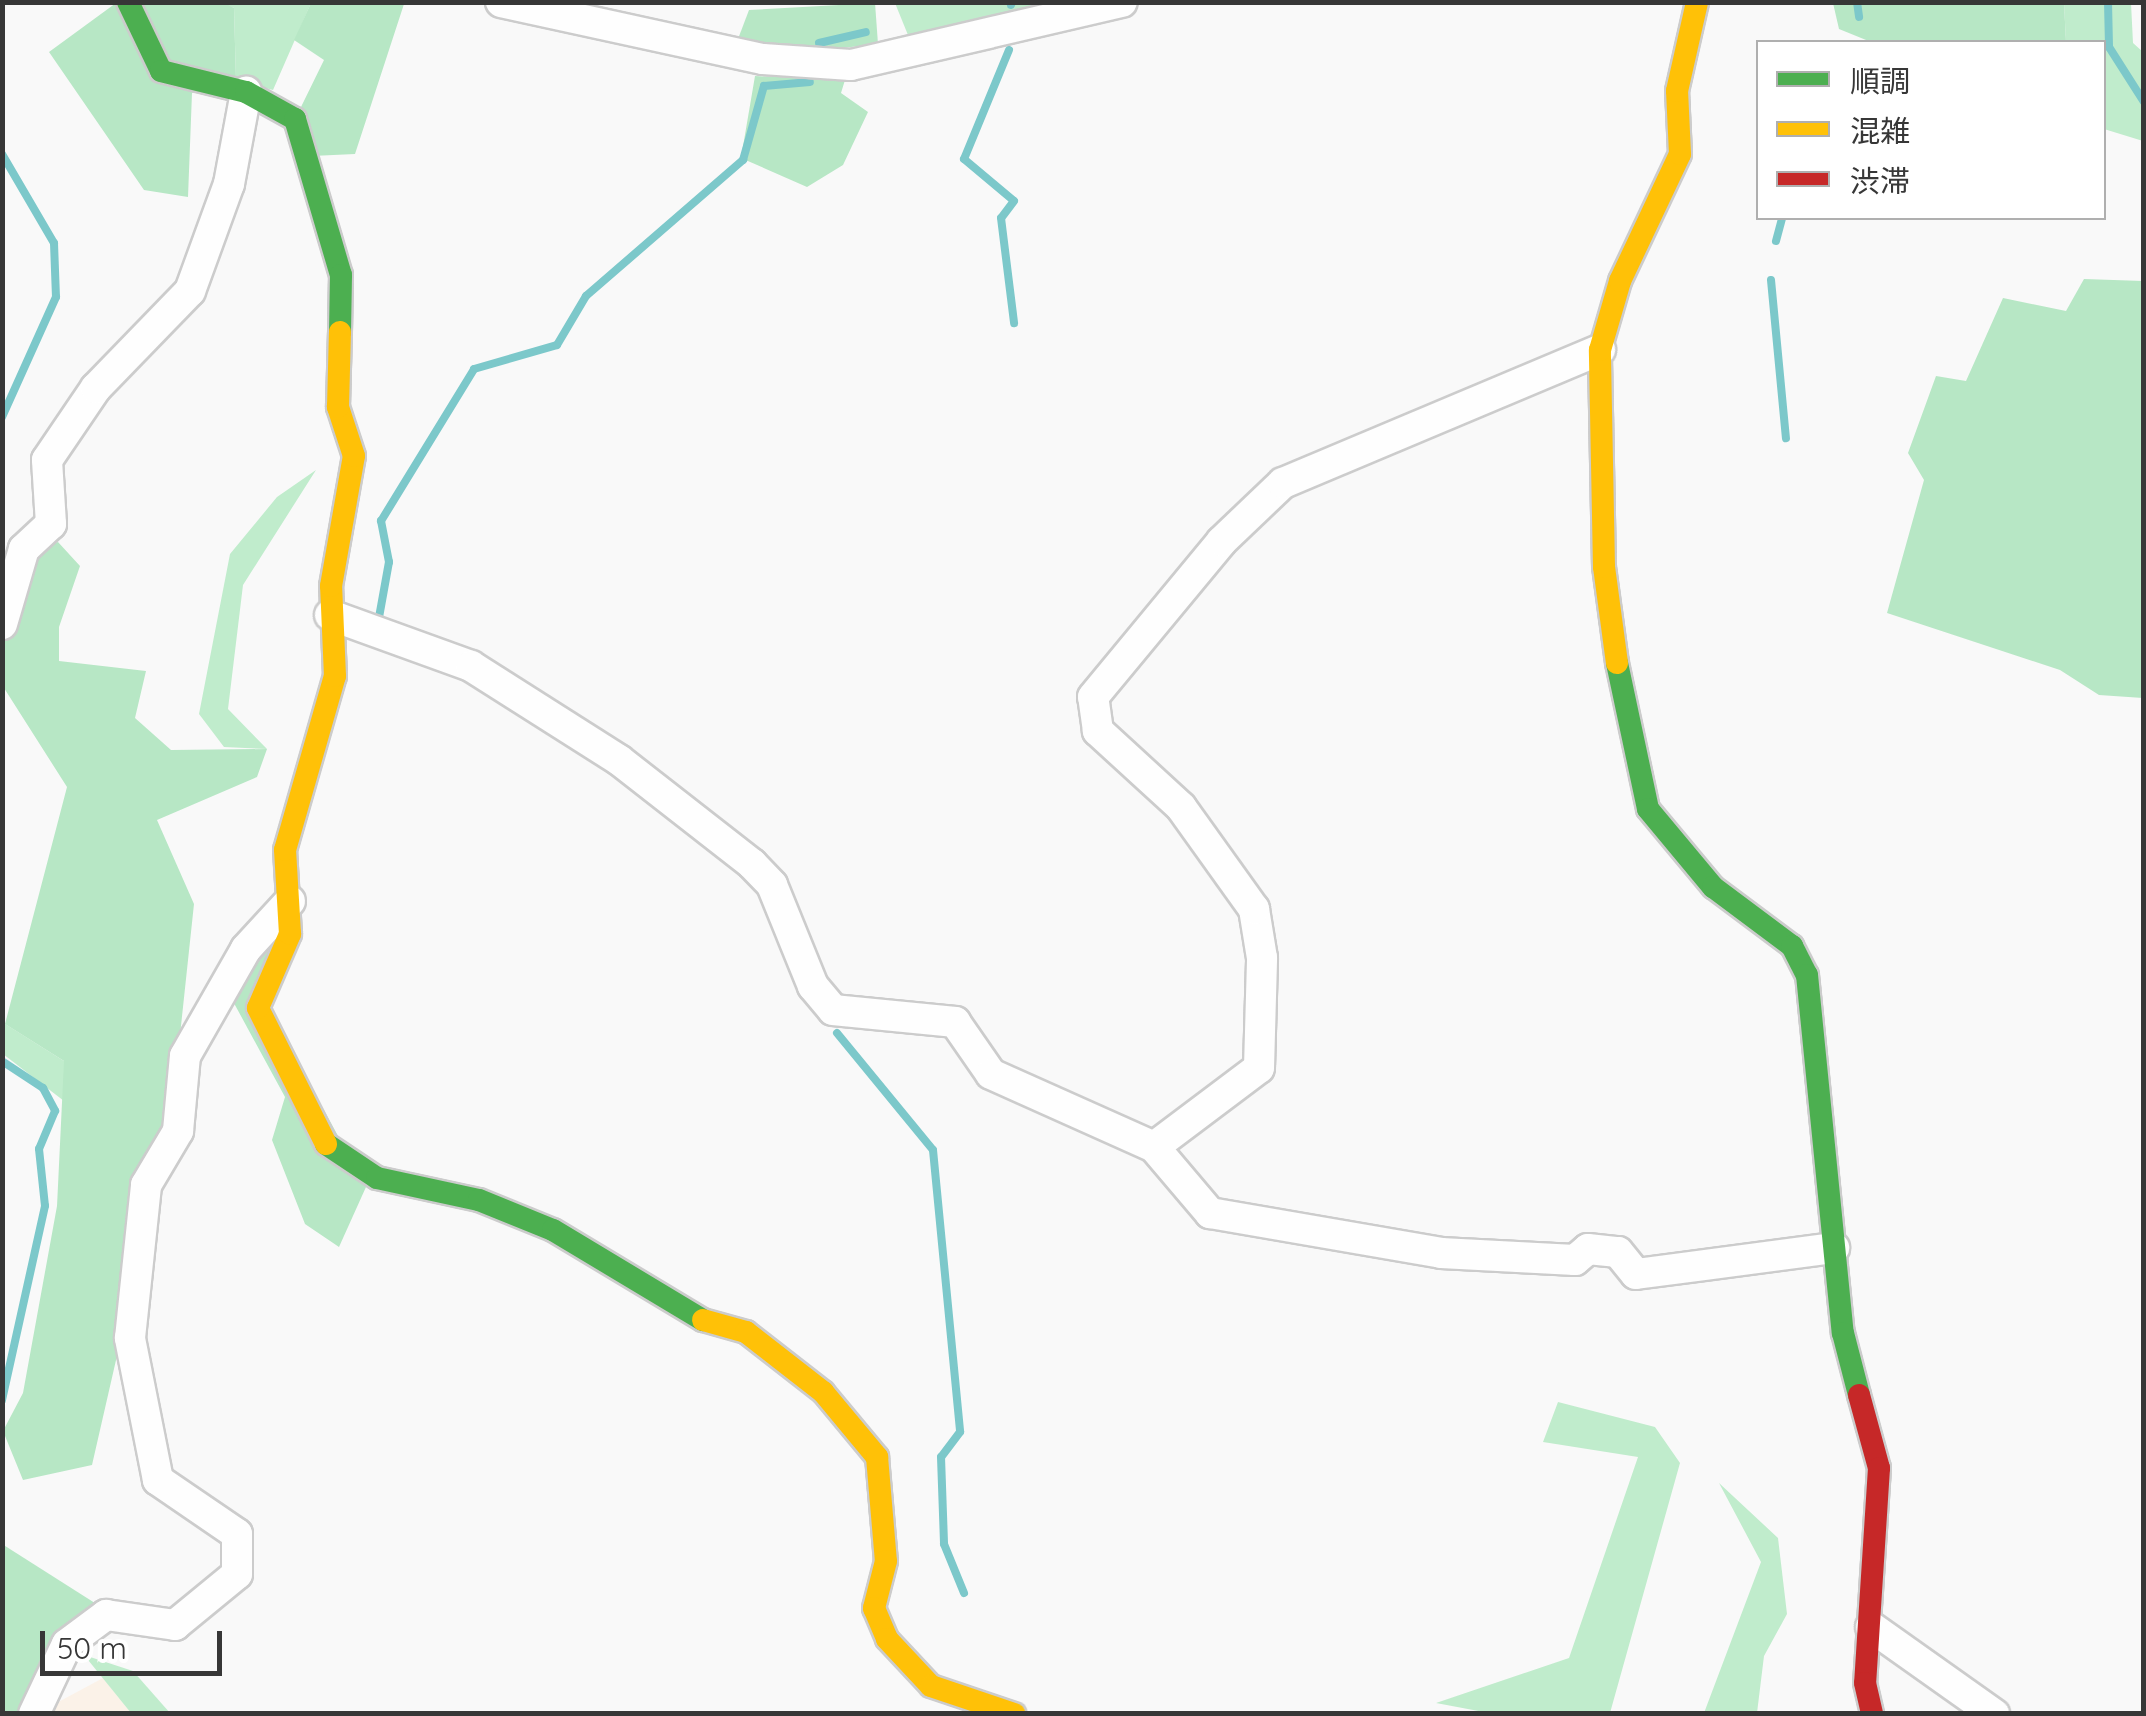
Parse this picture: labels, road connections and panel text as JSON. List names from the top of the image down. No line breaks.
{"legend":["順調","混雑","渋滞"],"scale_bar":"50 m"}
